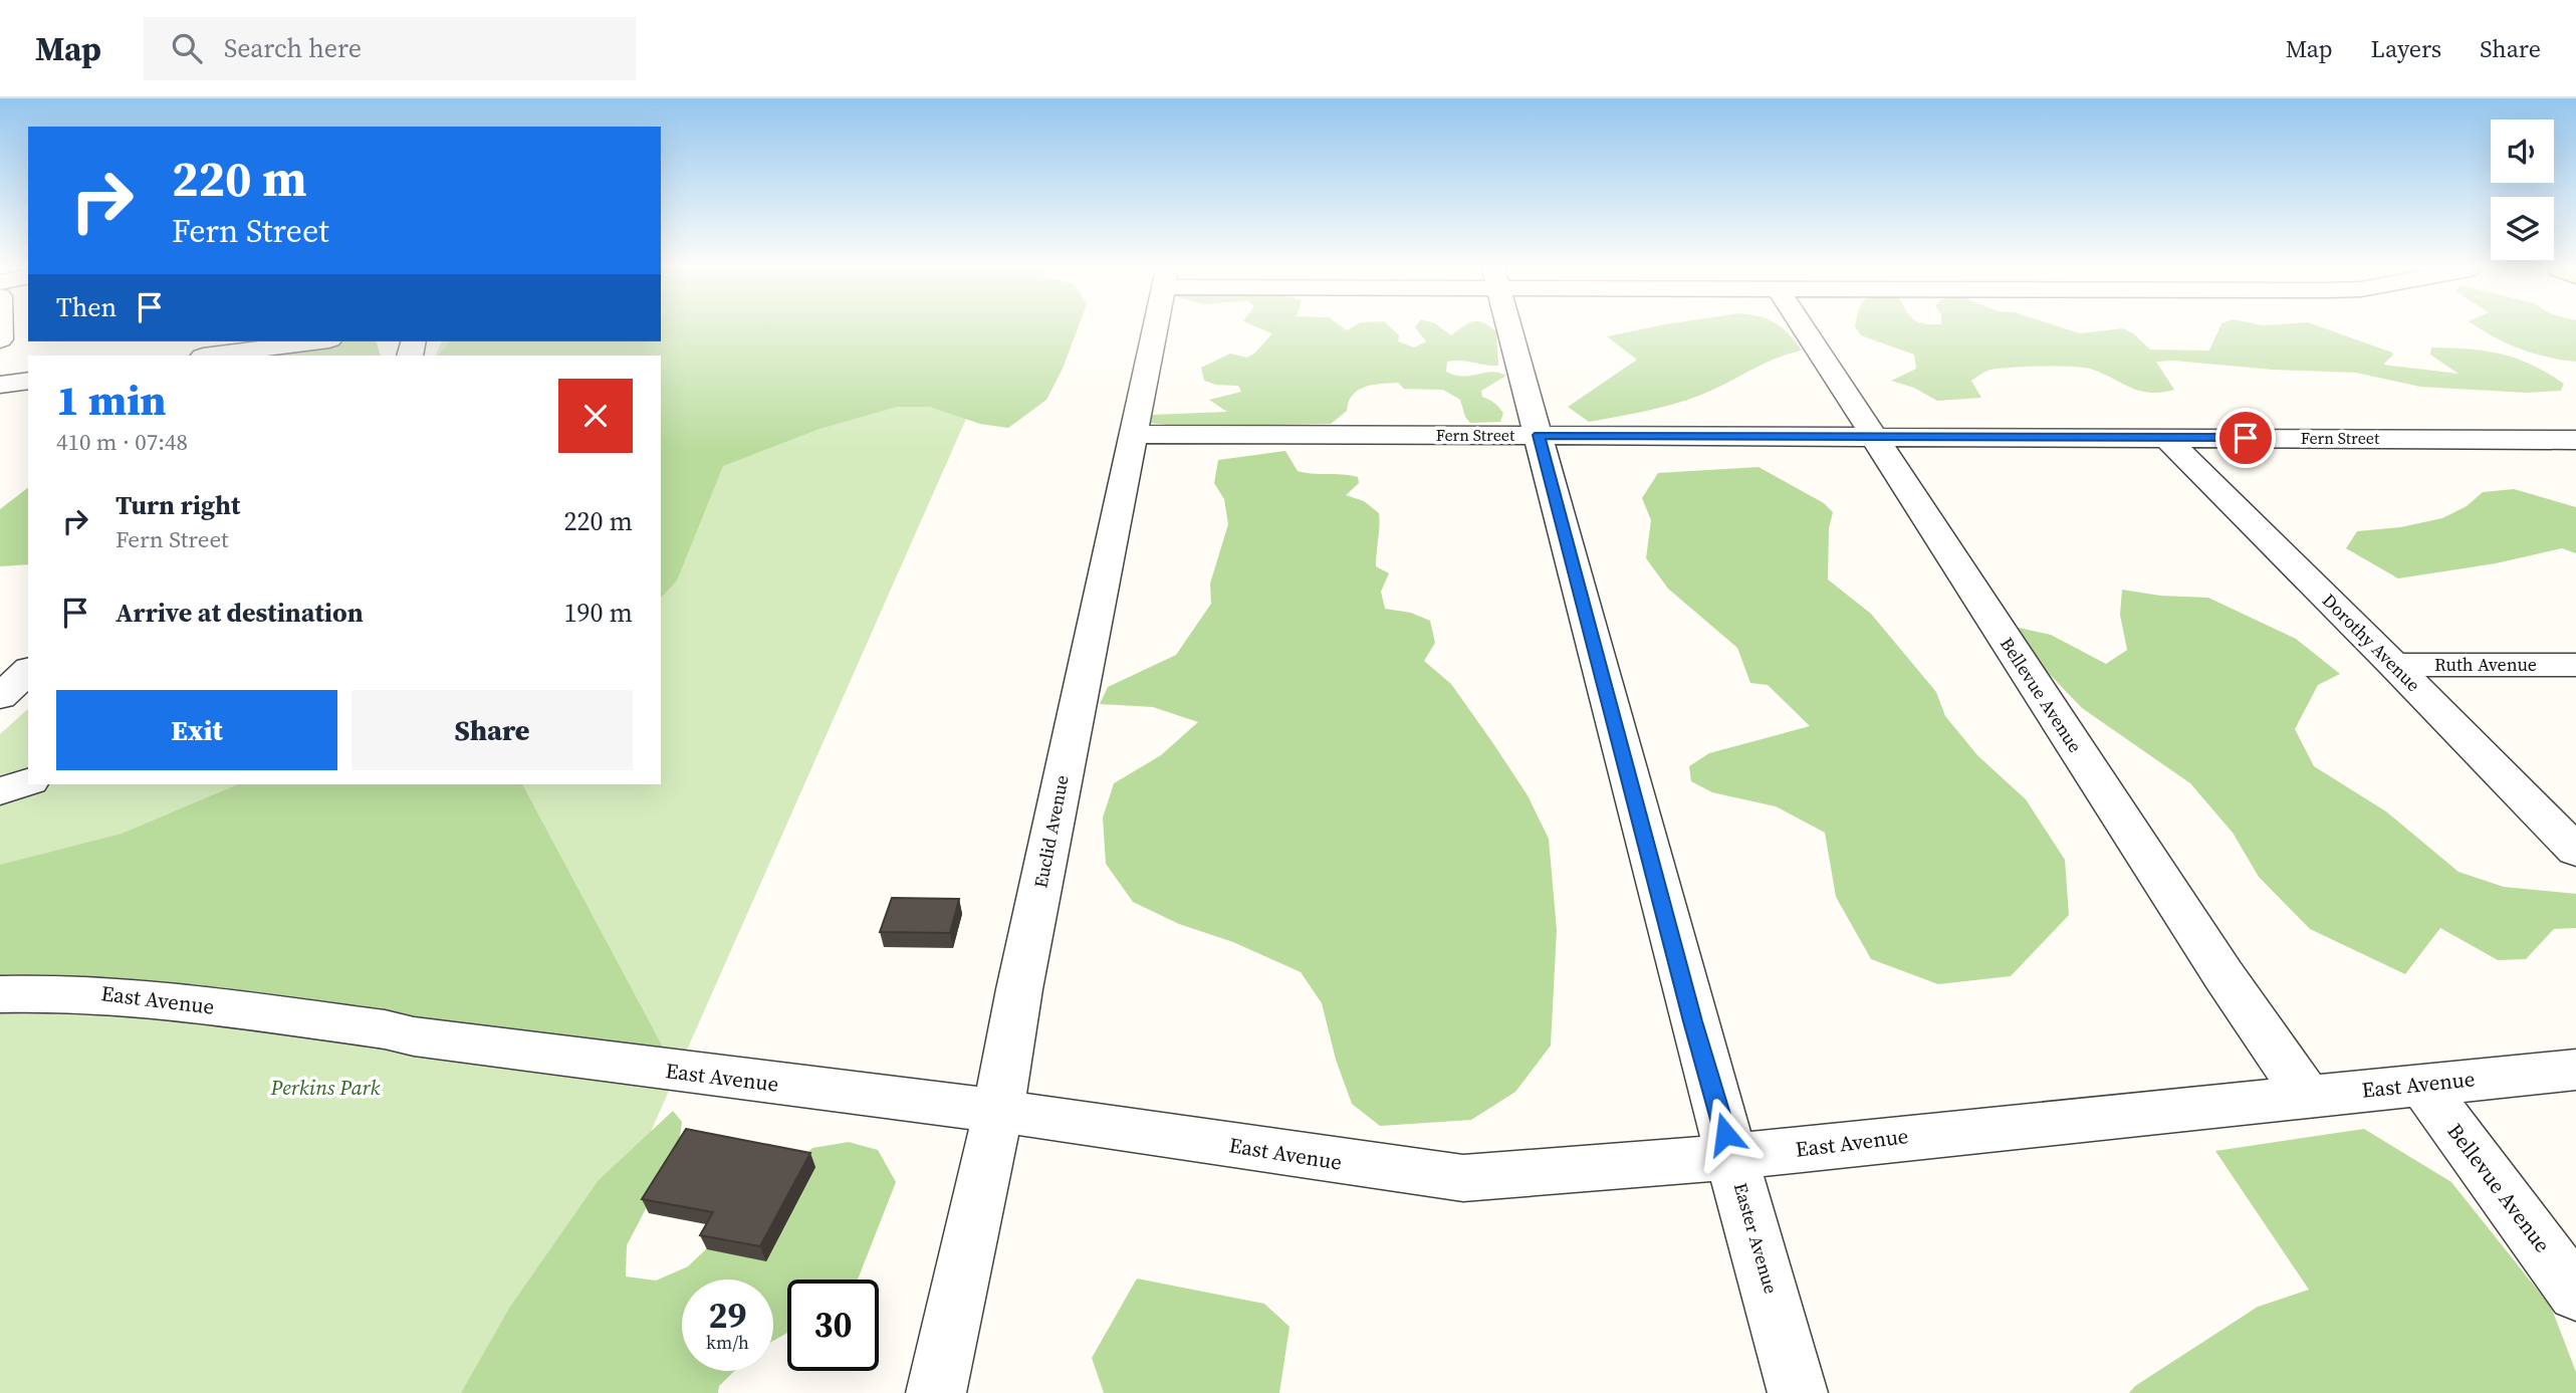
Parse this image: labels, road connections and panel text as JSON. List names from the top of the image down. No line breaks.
{"streets":{"street":["Fern Street","Dorothy Avenue","Ruth Avenue","Bellevue Avenue","Euclid Avenue","East Avenue","Easter Avenue"]},"crossings":[["Fern Street","Dorothy Avenue"],["Fern Street","Bellevue Avenue"],["Fern Street","Euclid Avenue"],["Fern Street","Easter Avenue"],["Dorothy Avenue","Ruth Avenue"],["Bellevue Avenue","East Avenue"],["Euclid Avenue","East Avenue"],["East Avenue","Easter Avenue"]],"parks":["Perkins Park"],"page":{"header":"Map","search":"Search here","nav":["Map","Layers","Share"],"turn":["220 m","Fern Street"],"then":"Then","heading":["1 min","410 m · 07:48"],"list":[{"name":"Turn right","note":"Fern Street","value":"220 m"},{"name":"Arrive at destination","value":"190 m"}],"buttons":["Exit","Share"],"speed":"29 km/h","limit":"30"}}
